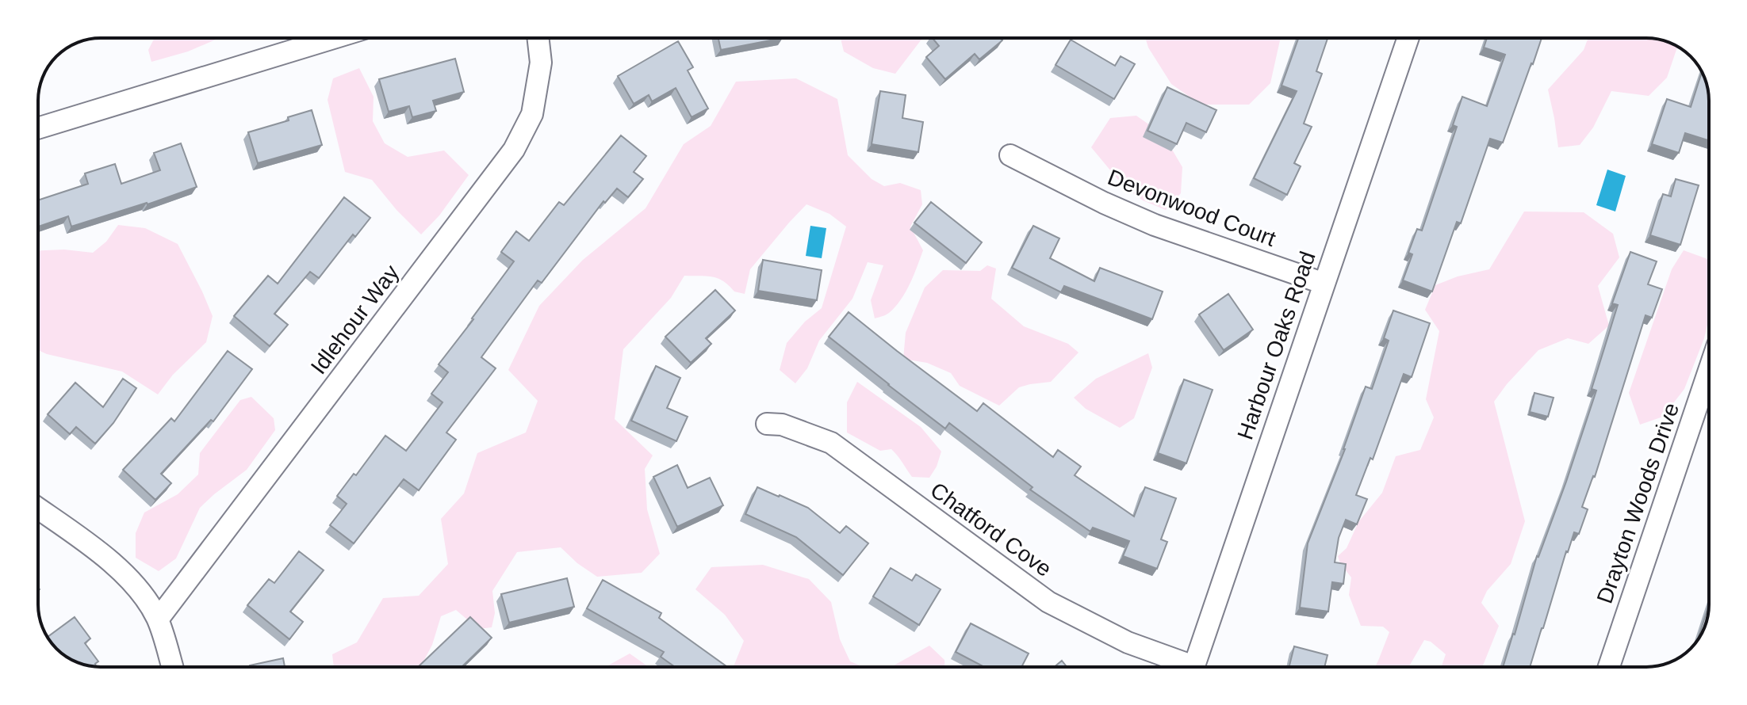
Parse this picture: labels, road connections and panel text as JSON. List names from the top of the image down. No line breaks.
{"streets":{"street":["Devonwood Court","Idlehour Way","Harbour Oaks Road","Drayton Woods Drive","Chatford Cove"]},"crossings":[["Devonwood Court","Harbour Oaks Road"]]}
